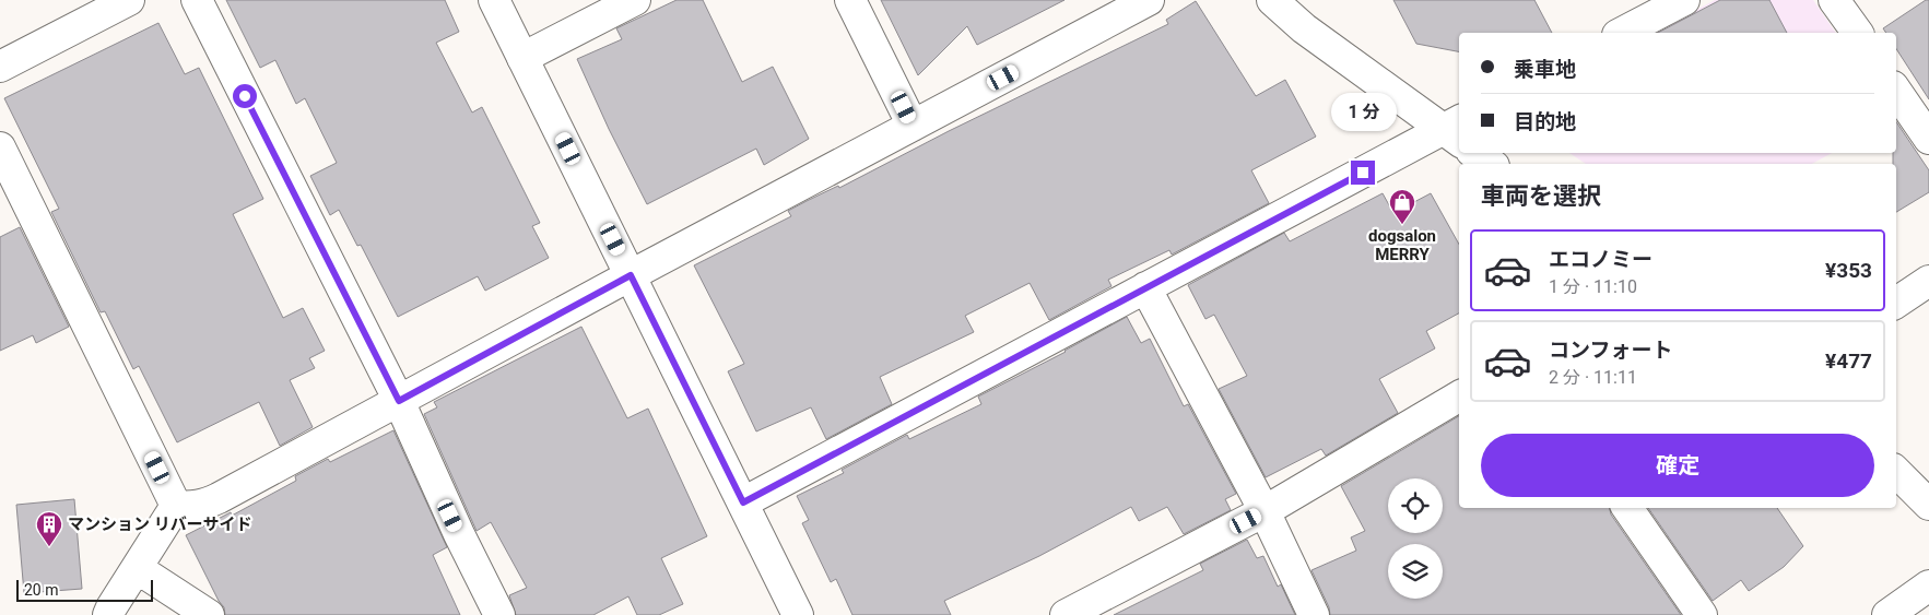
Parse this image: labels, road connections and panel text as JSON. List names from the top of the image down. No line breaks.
{"places":{"shop":["dogsalon MERRY"],"building":["マンション リバーサイド"]},"scale_bar":"20 m","page":{"banner":["乗車地","目的地"],"bubble":"1 分","heading":"車両を選択","list":[{"name":"エコノミー","note":"1 分 · 11:10","value":"¥353"},{"name":"コンフォート","note":"2 分 · 11:11","value":"¥477"}],"buttons":"確定","scale":"20 m"}}
